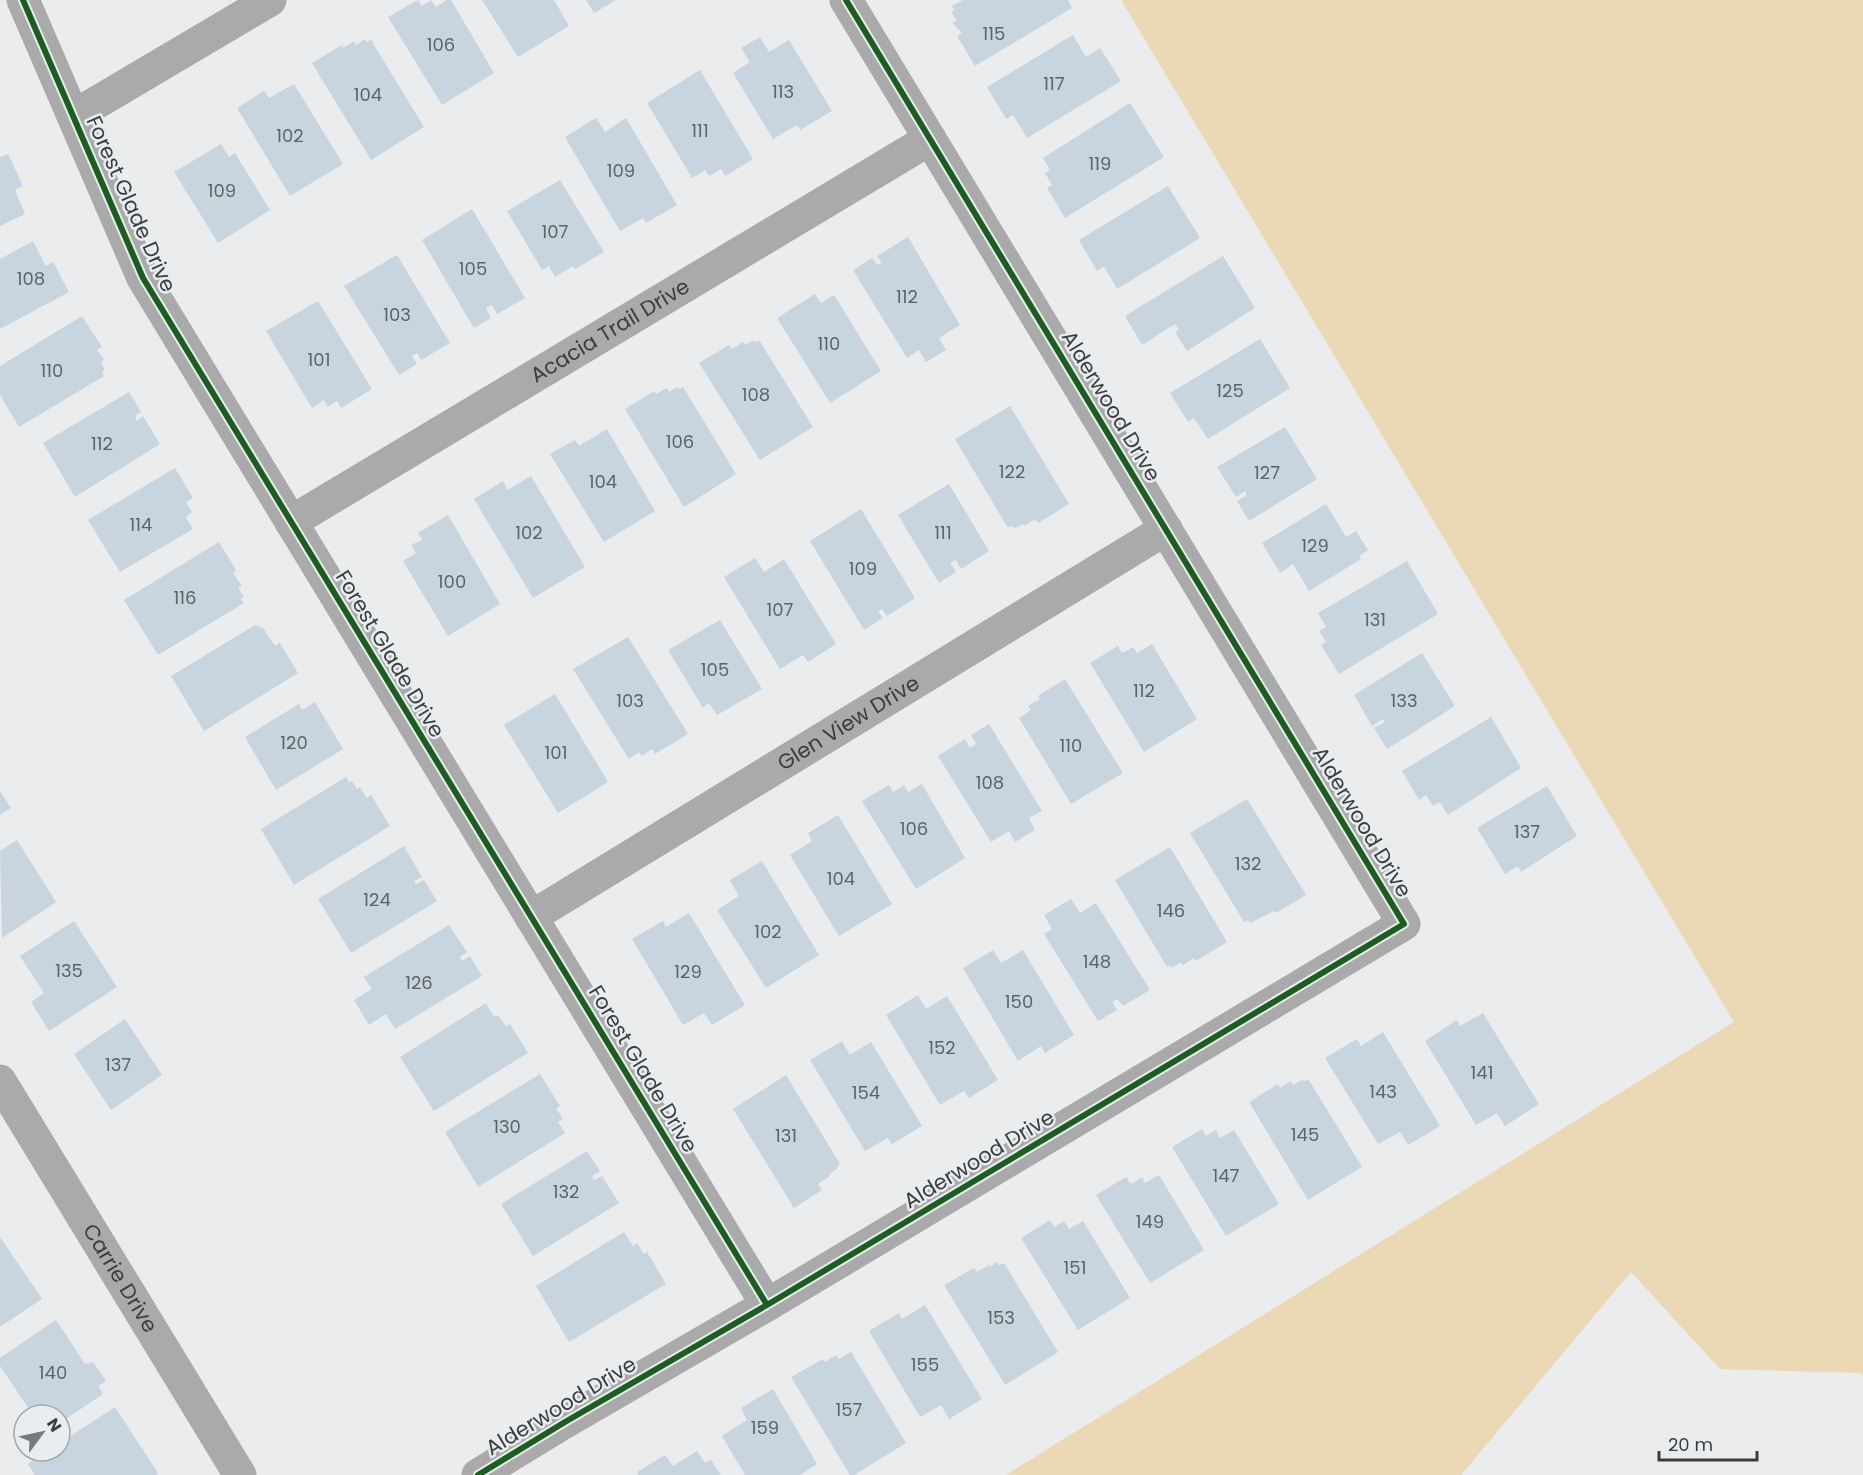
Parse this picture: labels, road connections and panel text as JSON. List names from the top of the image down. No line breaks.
{"streets":{"street":["Forest Glade Drive","Acacia Trail Drive","Alderwood Drive","Glen View Drive","Carrie Drive"]},"crossings":[["Forest Glade Drive","Acacia Trail Drive"],["Forest Glade Drive","Alderwood Drive"],["Forest Glade Drive","Glen View Drive"],["Acacia Trail Drive","Alderwood Drive"],["Alderwood Drive","Glen View Drive"]],"house_numbers":["115","106","117","113","104","111","102","119","109","109","107","105","108","112","103","110","101","110","125","108","106","112","122","127","104","114","102","111","129","109","100","116","107","131","105","112","103","133","120","110","101","108","106","137","132","104","124","146","102","148","135","129","126","150","152","137","141","143","154","130","145","131","147","132","149","151","153","155","140","157","159"],"scale_bar":"20 m","north":"top right"}
